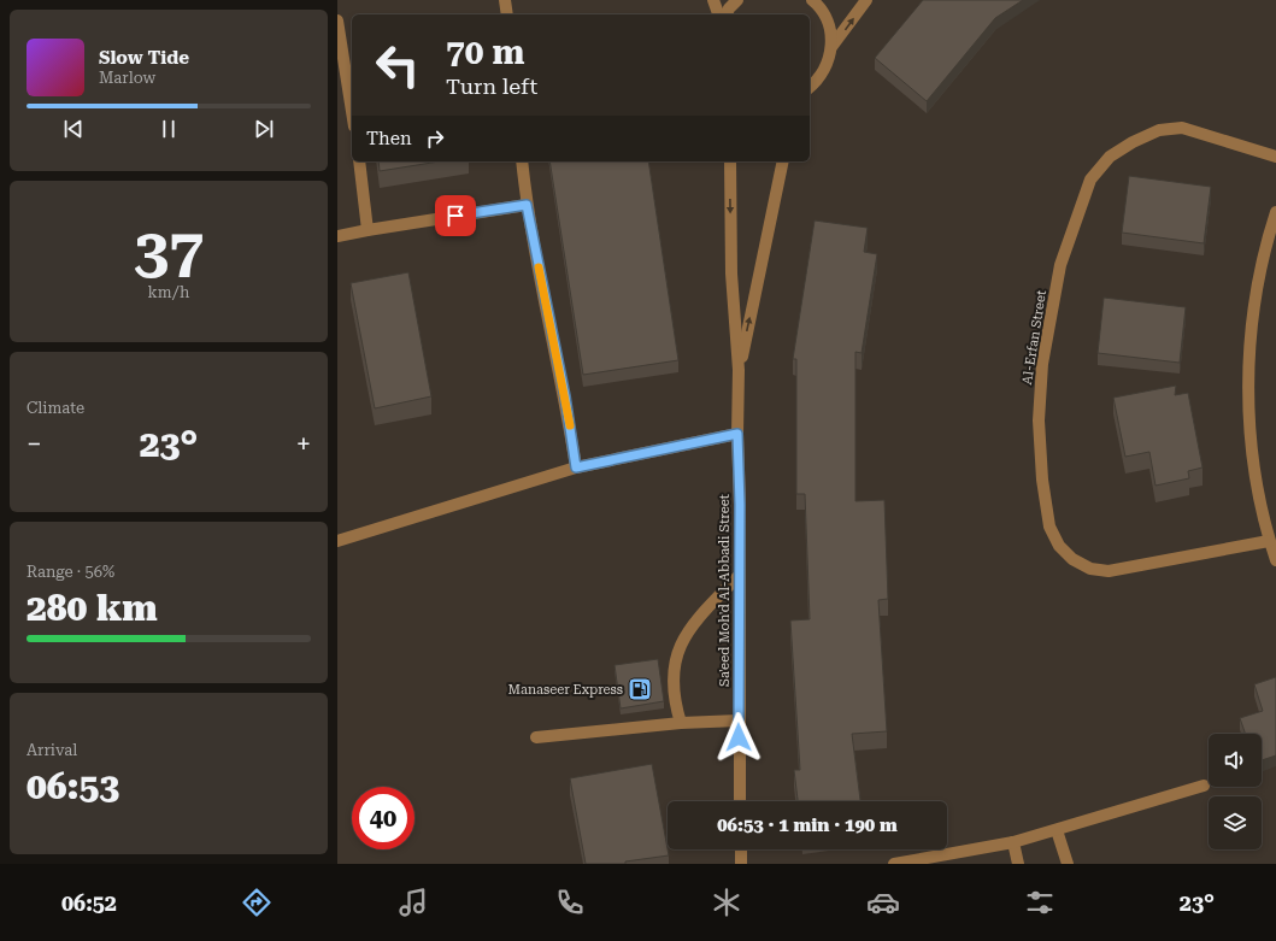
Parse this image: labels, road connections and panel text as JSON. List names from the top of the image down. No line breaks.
{"streets":{"street":["Al-Erfan Street","Sa'eed Moh'd Al-Abbadi Street"]},"places":{"fuel station":["Manaseer Express"]},"page":{"turn":["70 m","Turn left"],"song":["Slow Tide","Marlow"],"then":"Then","tile":[["37","km/h"],"Climate",["Range · 56%","280 km"],["Arrival","06:53"]],"heat":["−","23°","+"],"limit":"40","trip":"06:53 · 1 min · 190 m","tabs":["06:52","23°"]}}
